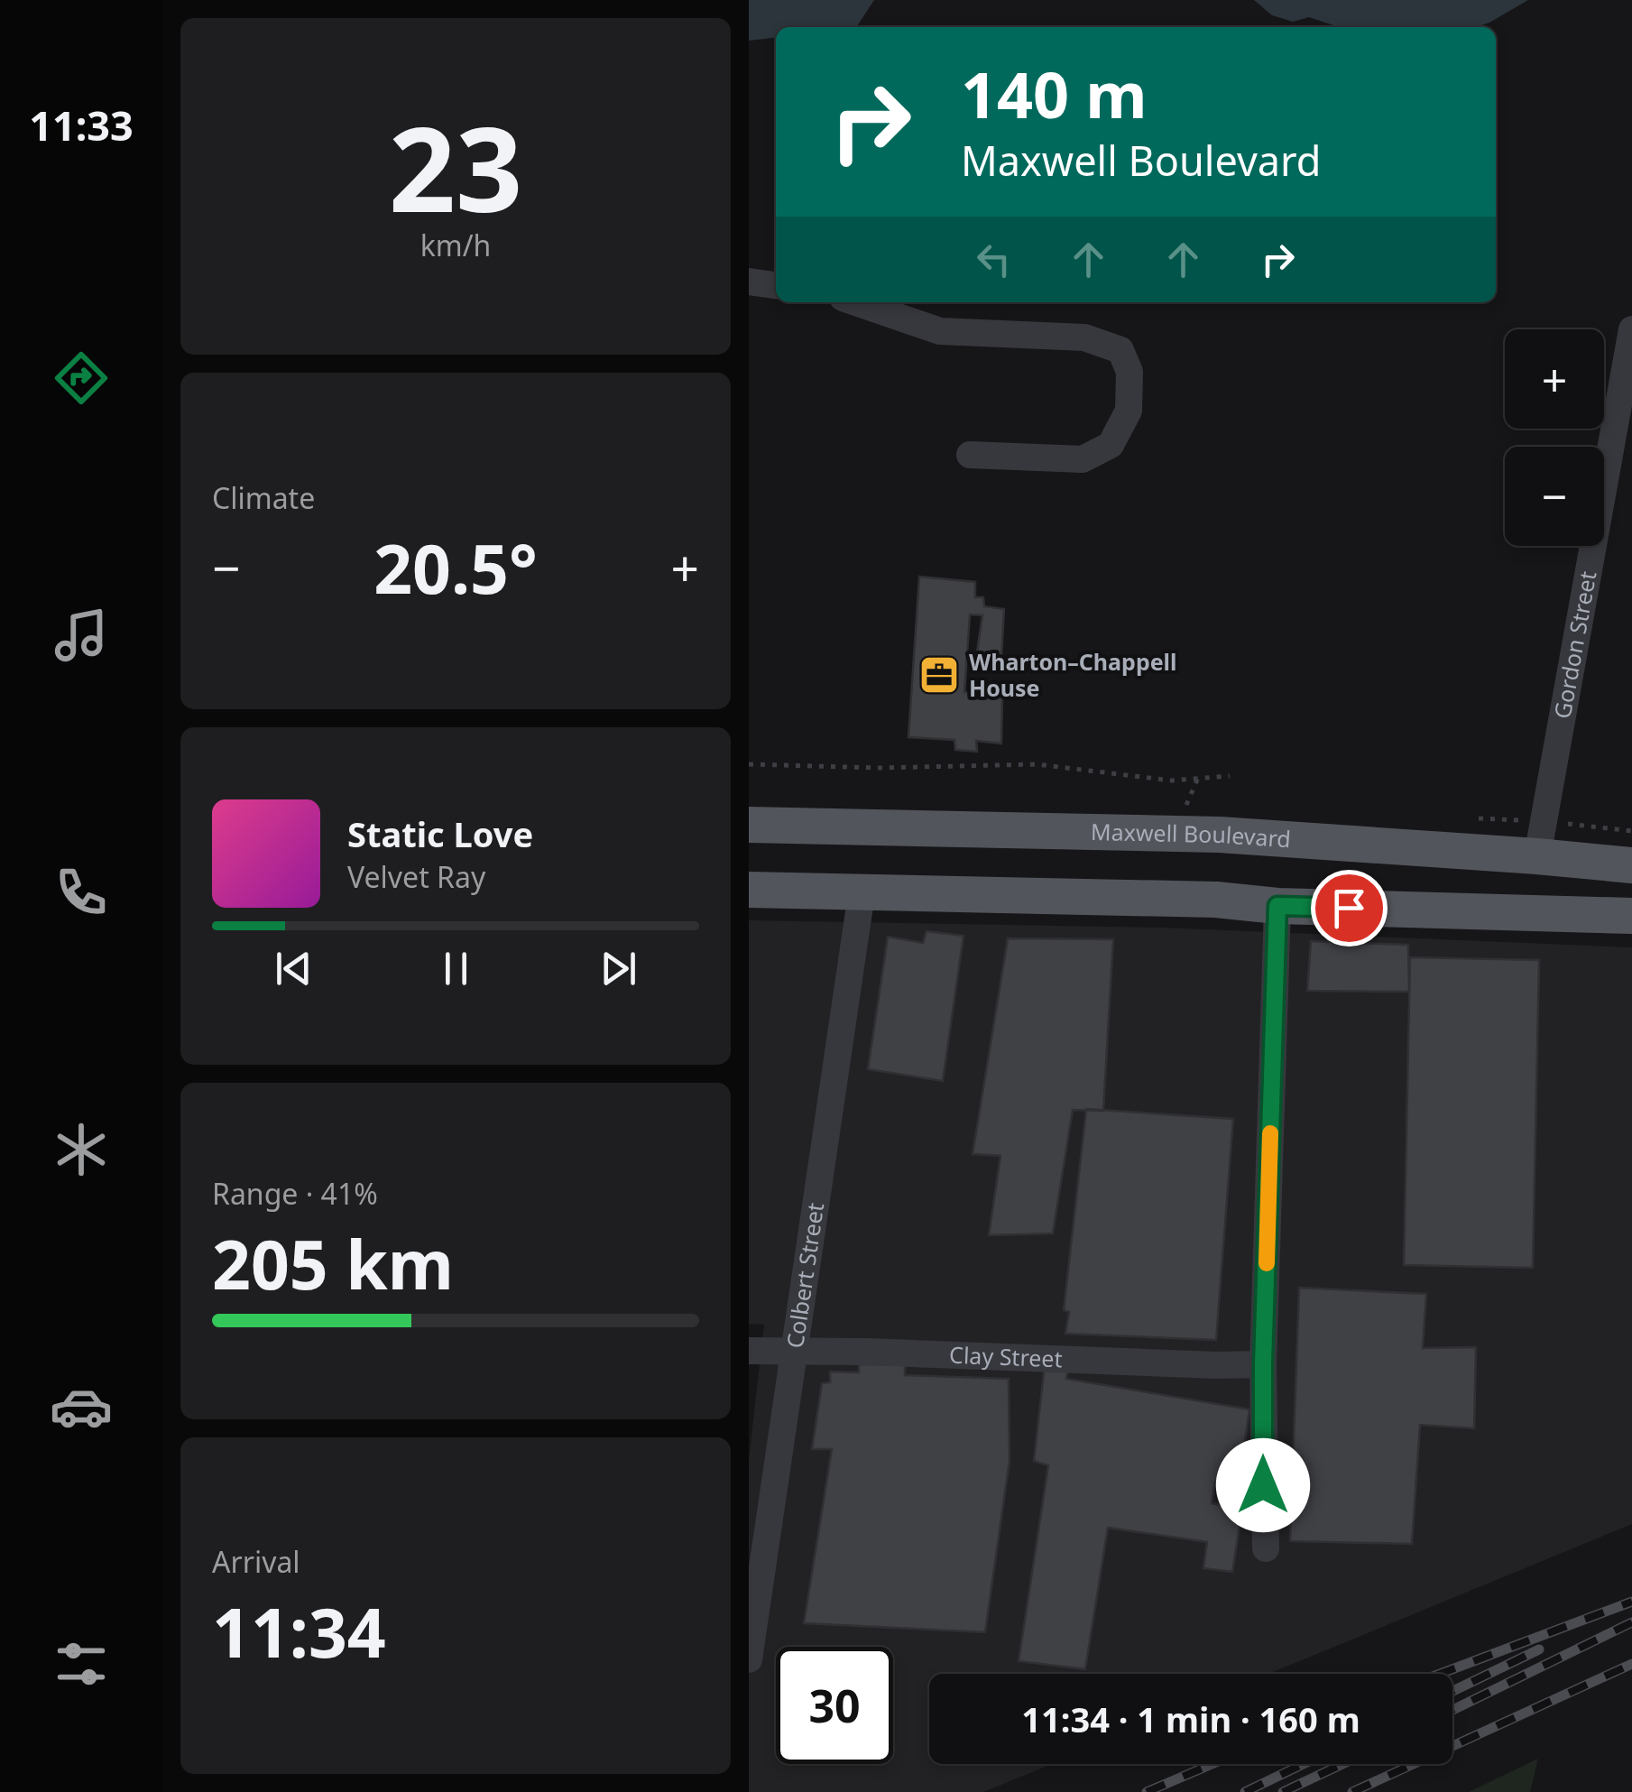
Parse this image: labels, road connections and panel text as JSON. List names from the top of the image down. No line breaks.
{"streets":{"main road":["Maxwell Boulevard"],"street":["Gordon Street","Colbert Street","Clay Street"]},"crossings":[["Gordon Street","Maxwell Boulevard"],["Colbert Street","Clay Street"]],"places":{"office":["Wharton–Chappell House"]},"page":{"tabs":"11:33","tile":[["23","km/h"],"Climate",["Range · 41%","205 km"],["Arrival","11:34"]],"turn":["140 m","Maxwell Boulevard"],"map_buttons":["+","−"],"heat":["−","20.5°","+"],"song":["Static Love","Velvet Ray"],"limit":"30","trip":"11:34 · 1 min · 160 m"}}
